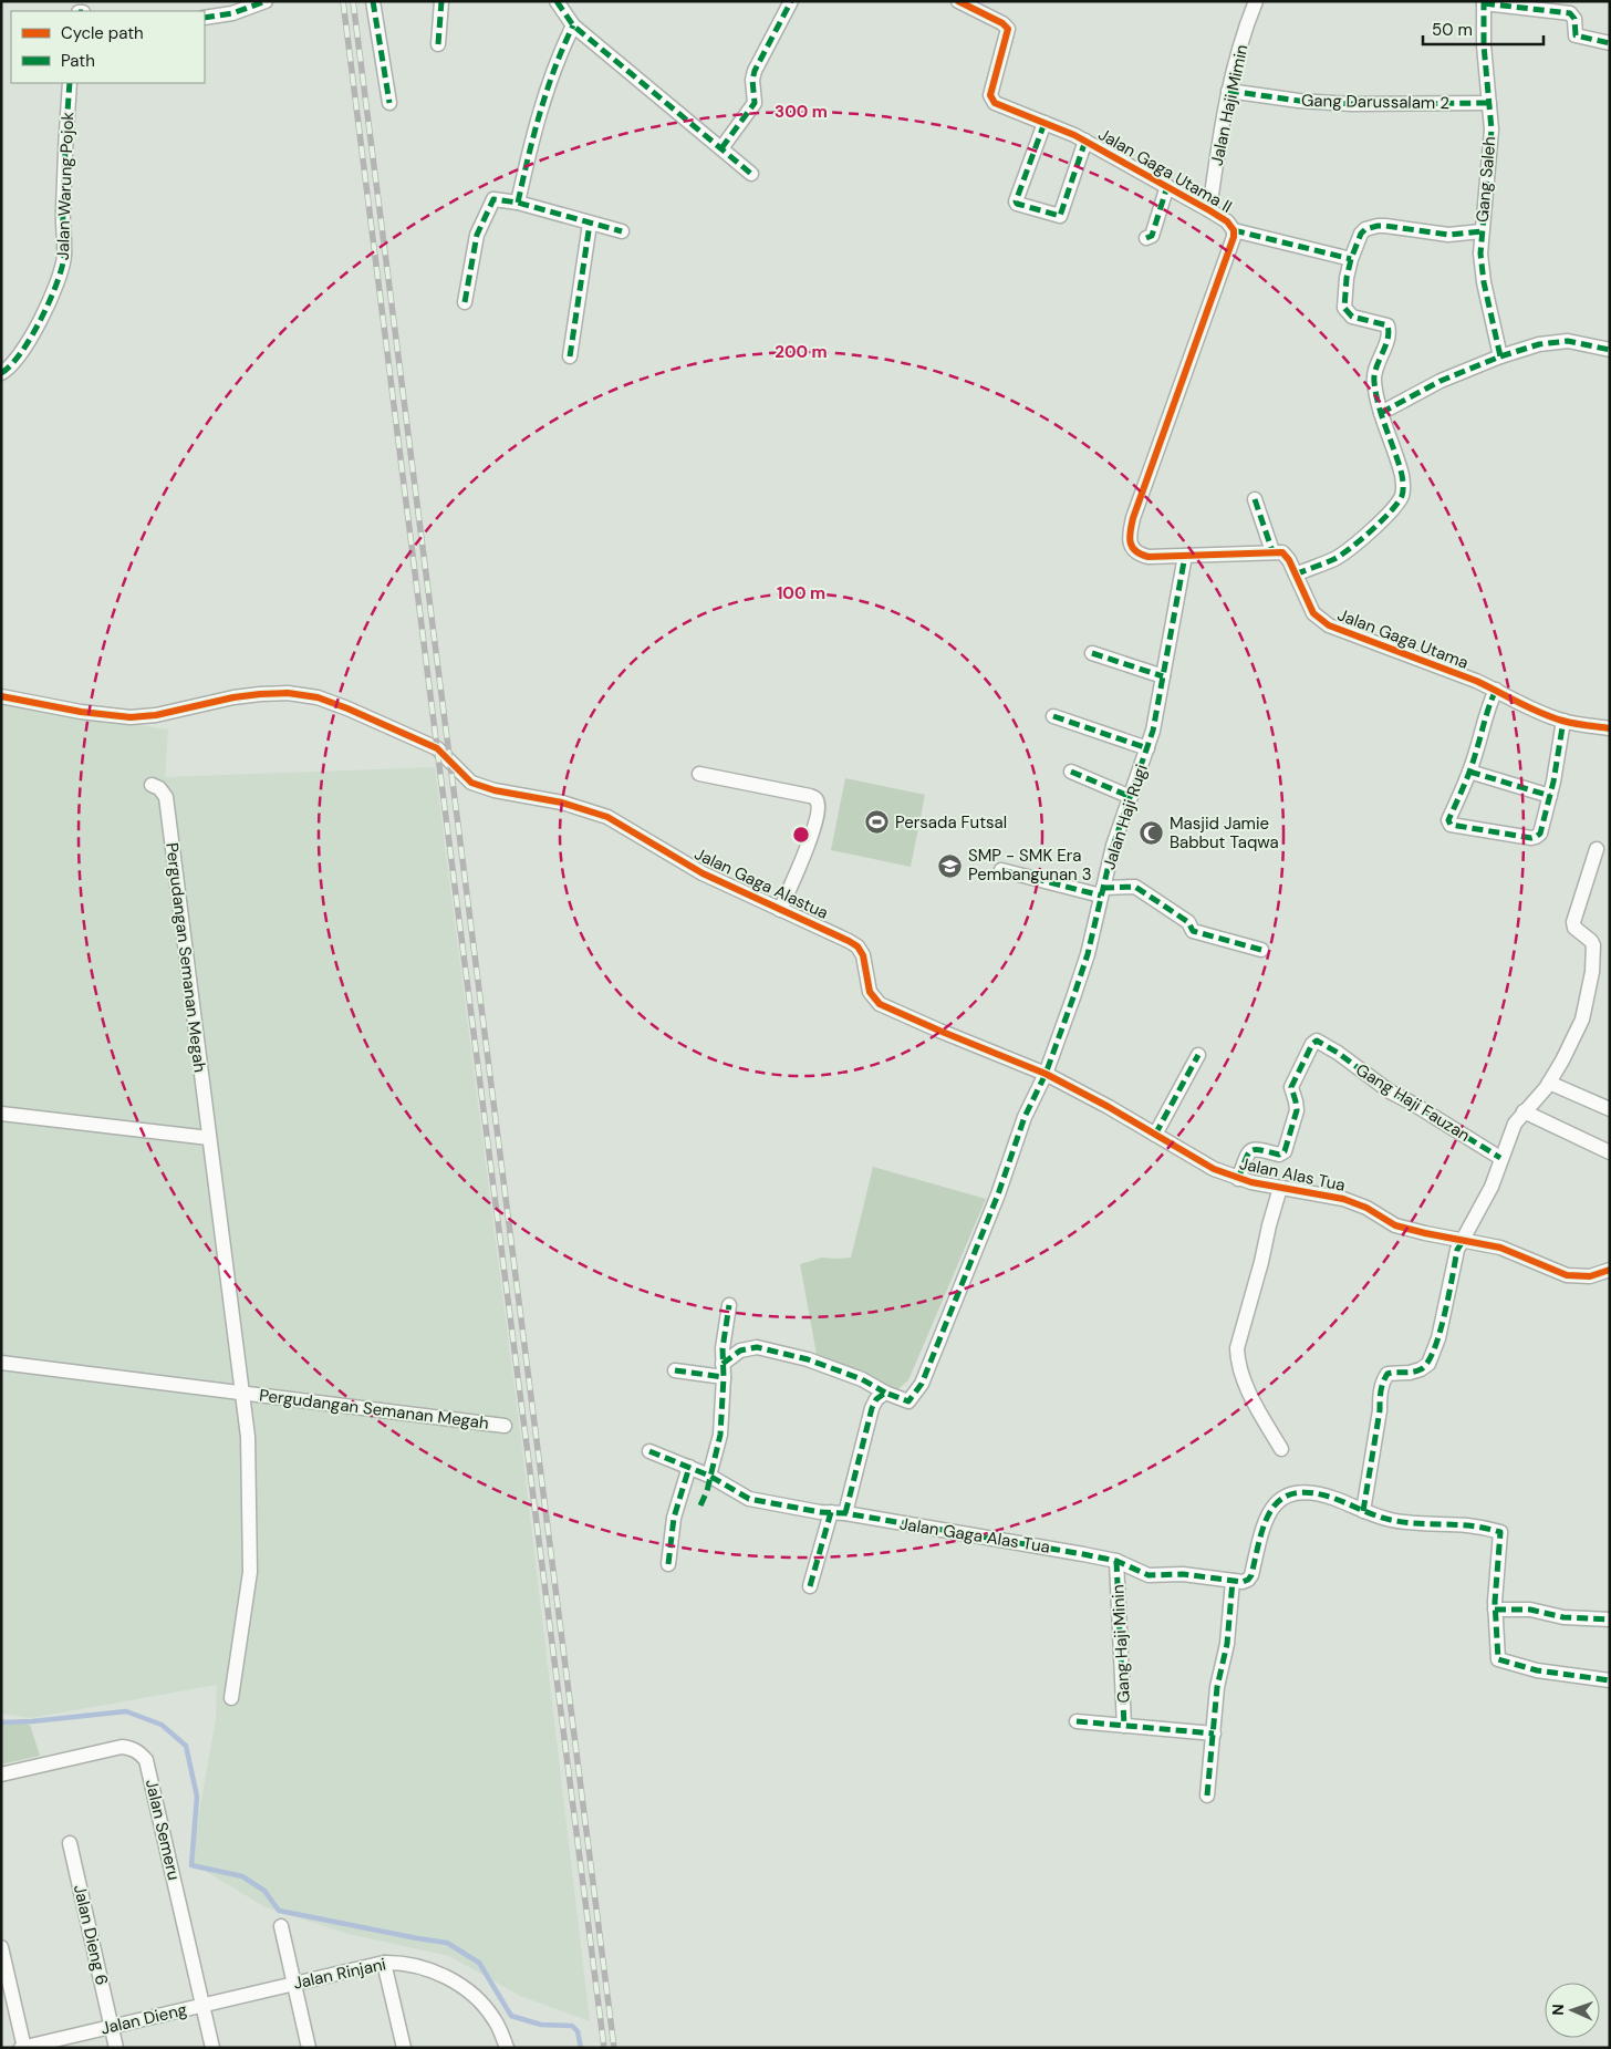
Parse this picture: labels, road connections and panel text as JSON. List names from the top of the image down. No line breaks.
{"streets":{"street":["Gang Darussalam 2","Jalan Haji Mimin","Jalan Gaga Utama II","Gang Saleh","Jalan Warung Pojok","Jalan Gaga Utama","Jalan Haji Rugi","Jalan Gaga Alastua","Pergudangan Semanan Megah","Gang Haji Fauzan","Jalan Alas Tua","Jalan Gaga Alas Tua","Gang Haji Minin","Jalan Semeru","Jalan Dieng 6","Jalan Rinjani","Jalan Dieng"]},"crossings":[["Gang Darussalam 2","Jalan Haji Mimin"],["Gang Darussalam 2","Gang Saleh"],["Jalan Haji Mimin","Jalan Gaga Utama II"],["Jalan Gaga Utama II","Jalan Haji Rugi"],["Jalan Haji Rugi","Jalan Gaga Alastua"],["Jalan Haji Rugi","Jalan Alas Tua"],["Jalan Gaga Alastua","Jalan Alas Tua"],["Gang Haji Fauzan","Jalan Alas Tua"],["Jalan Gaga Alas Tua","Gang Haji Minin"],["Jalan Semeru","Jalan Rinjani"],["Jalan Semeru","Jalan Dieng"],["Jalan Dieng 6","Jalan Dieng"],["Jalan Rinjani","Jalan Dieng"]],"places":{"sports":["Persada Futsal"],"mosque":["Masjid Jamie Babbut Taqwa"],"school or university":["SMP - SMK Era Pembangunan 3"]},"legend":["Cycle path","Path"],"scale_bar":"50 m","north":"left","rings":["300 m","200 m","100 m"]}
